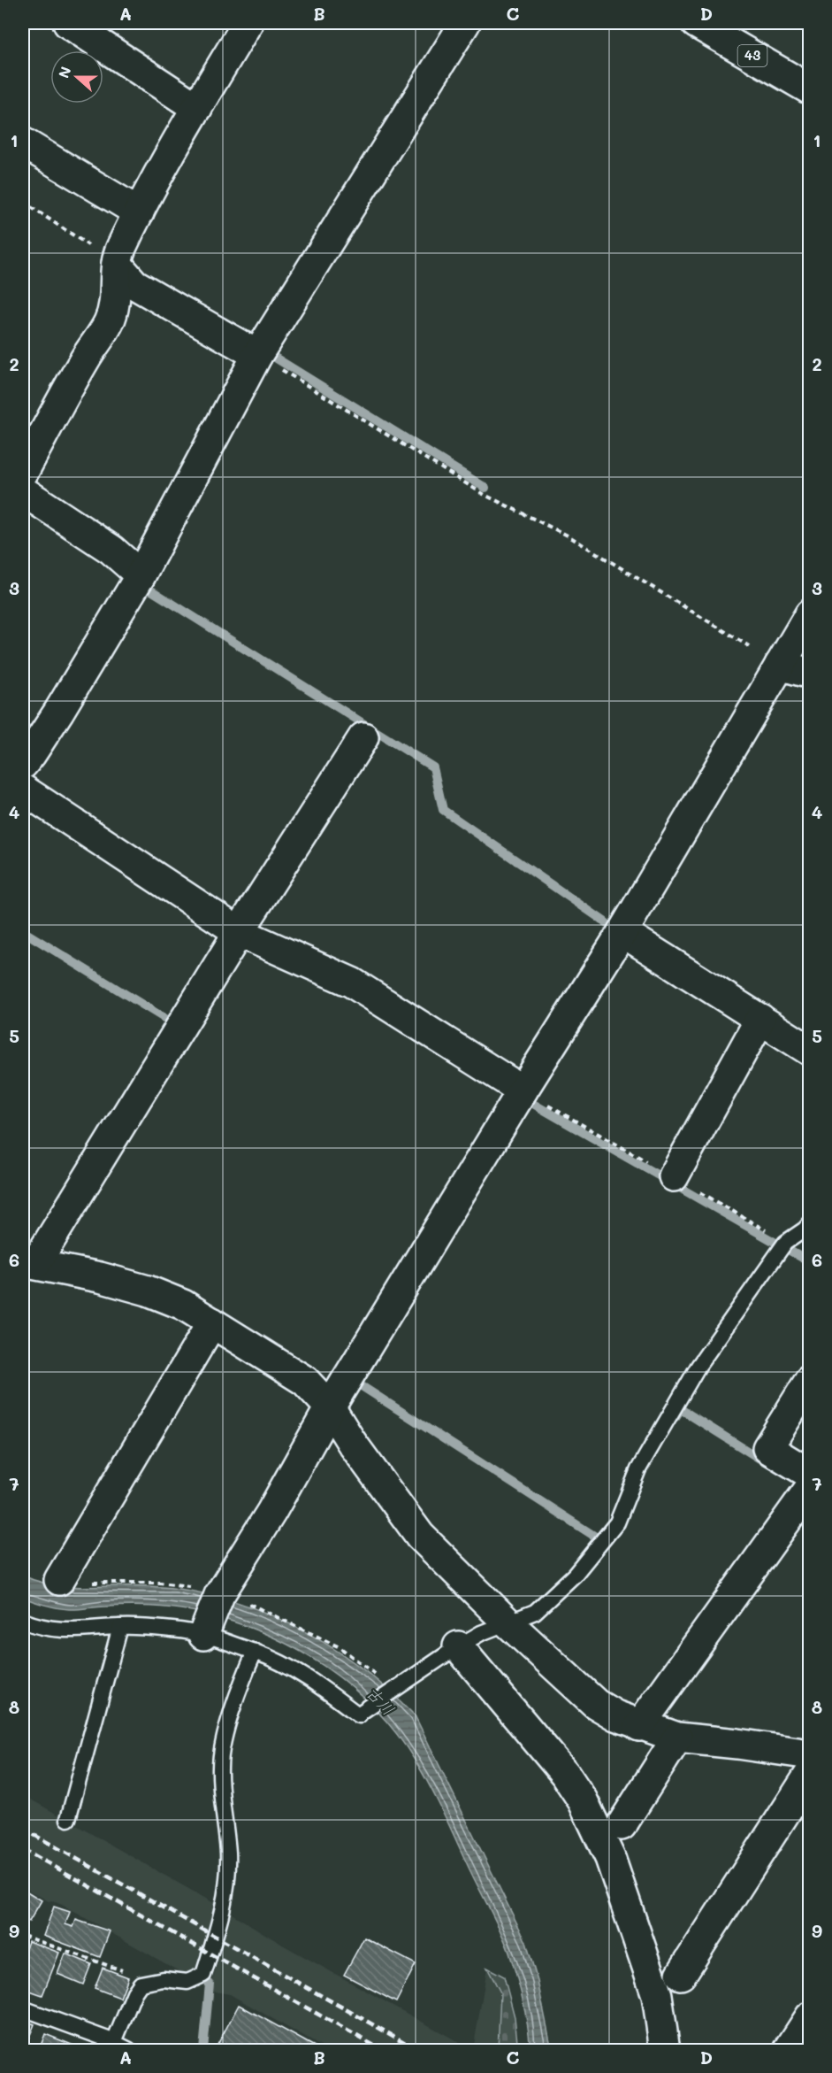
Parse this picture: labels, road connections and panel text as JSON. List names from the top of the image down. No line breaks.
{"streets":{"street":["43"]},"water":["古川"],"north":"left","grid":{"columns":["A","B","C","D"],"rows":["1","2","3","4","5","6","7","8","9"]}}
